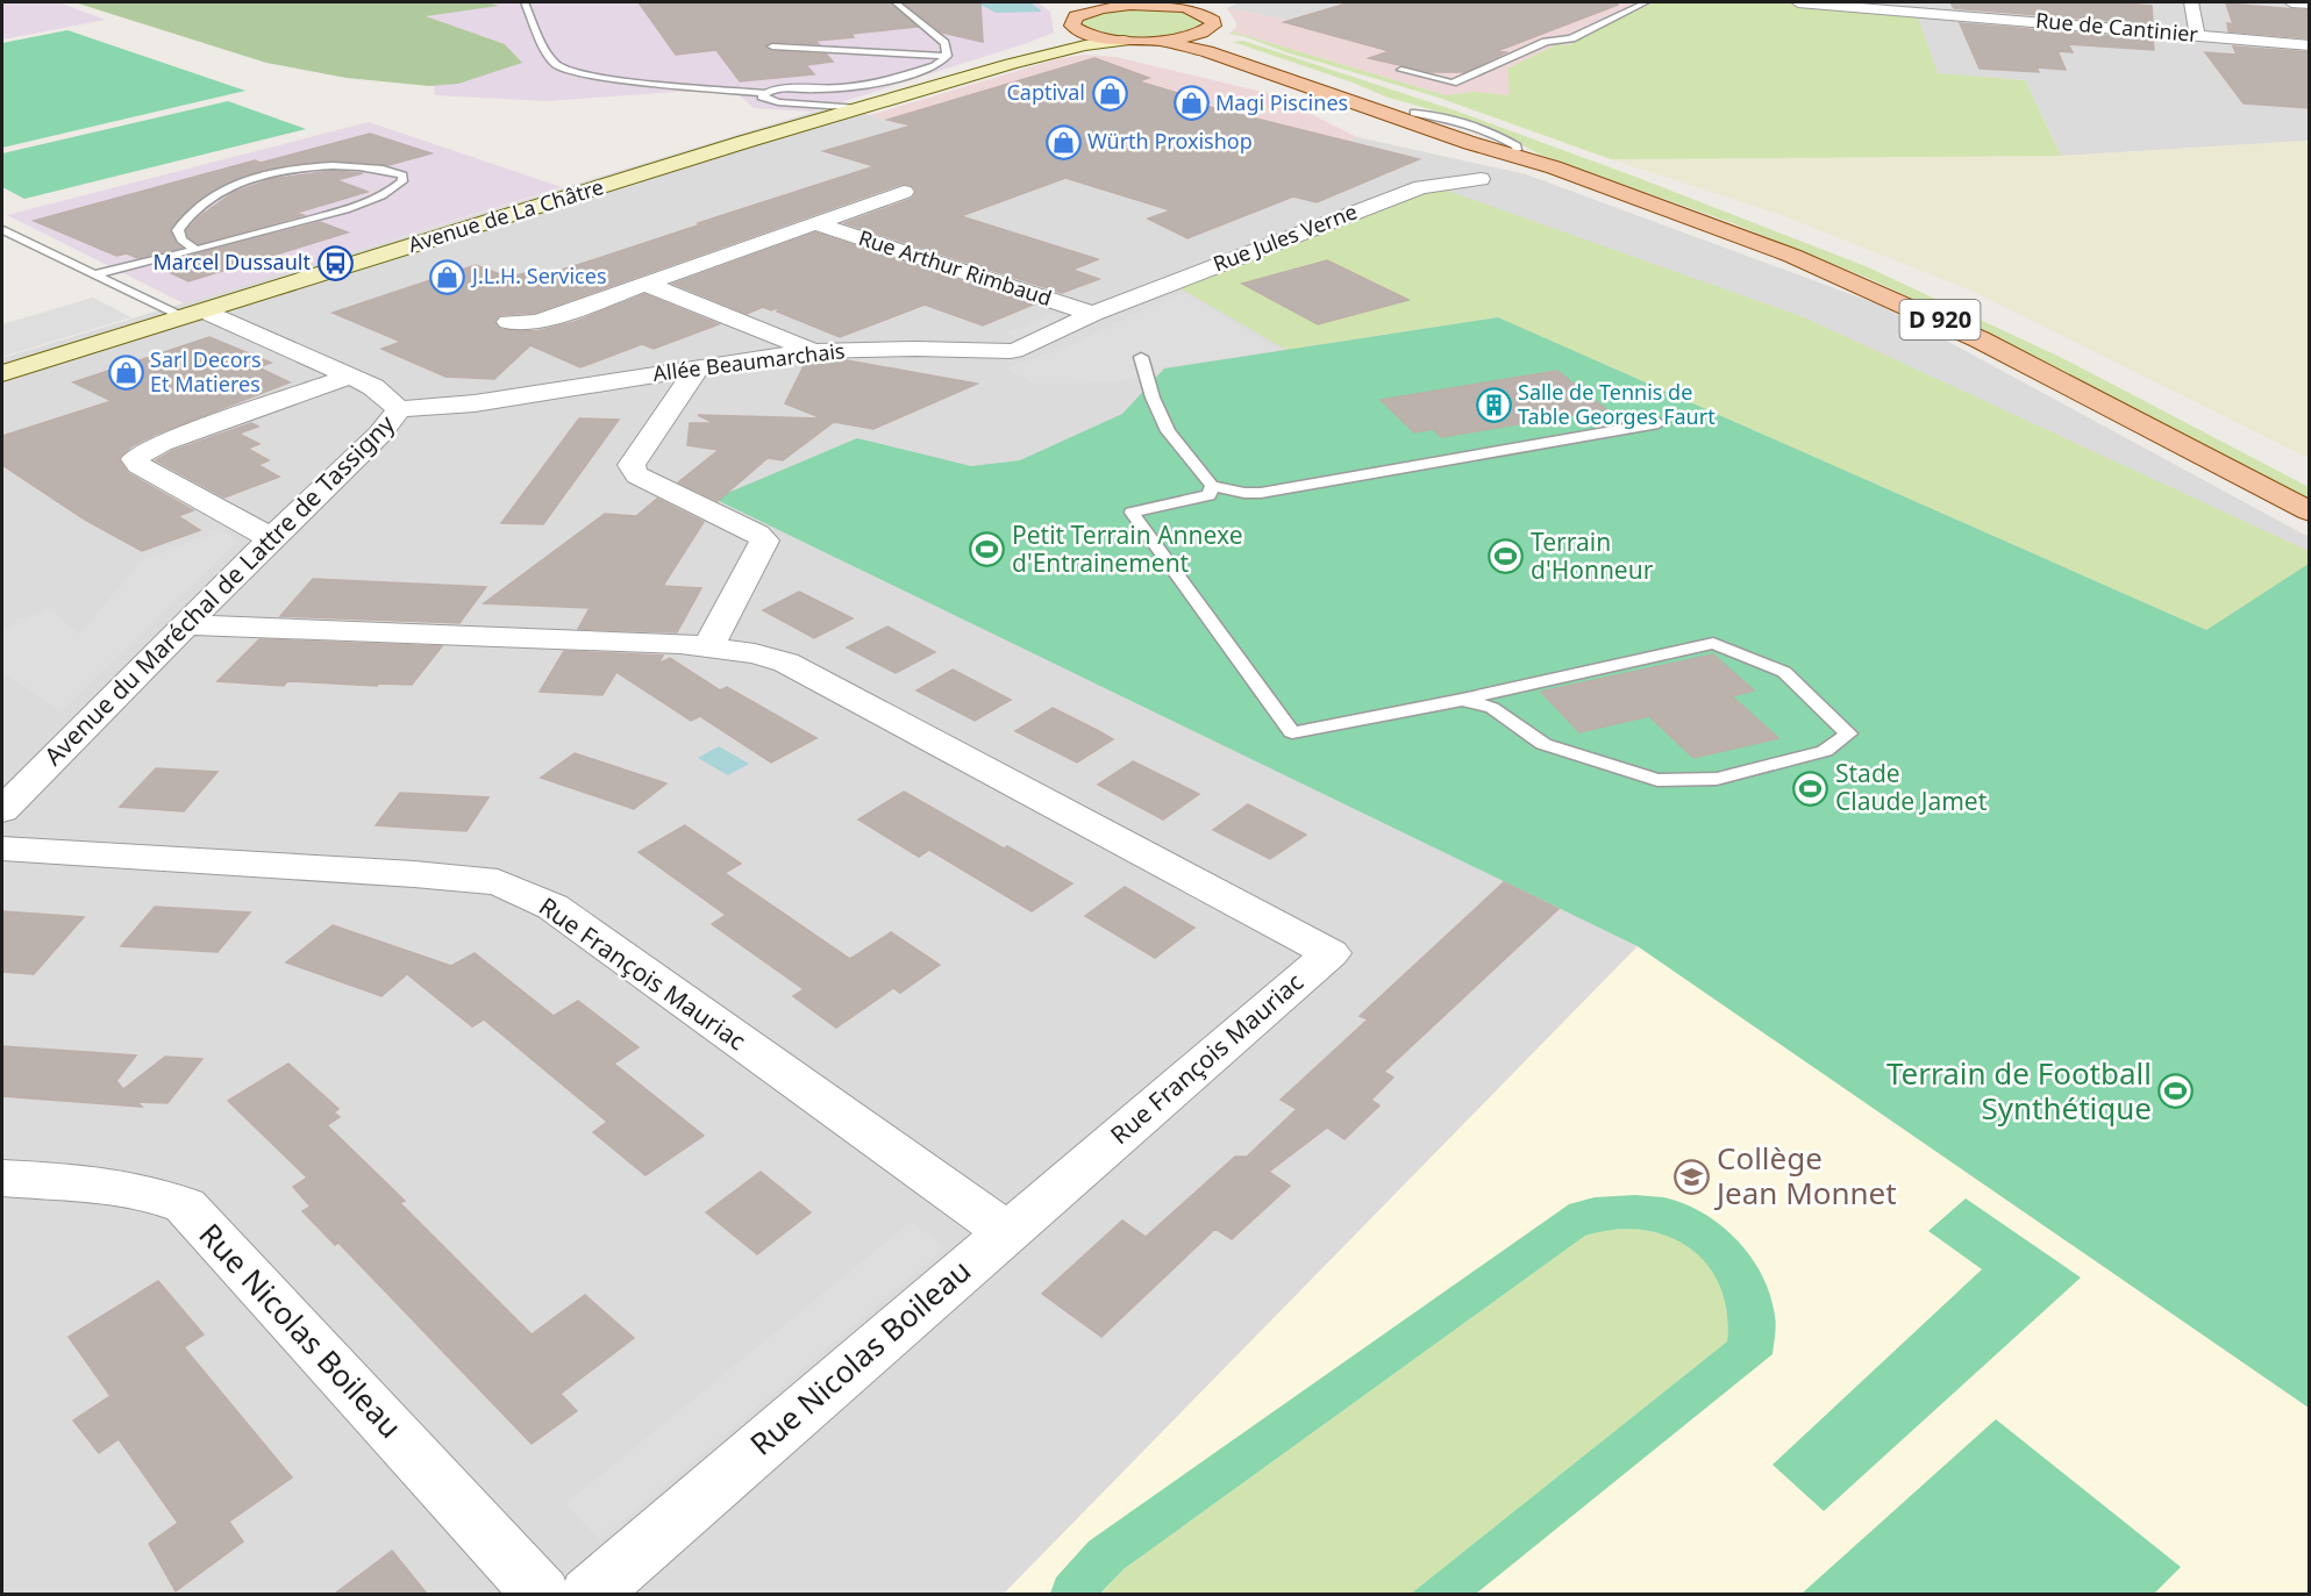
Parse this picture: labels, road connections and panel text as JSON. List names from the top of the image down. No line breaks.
{"streets":{"main road":["Avenue de La Châtre","D 920"],"street":["Rue de Cantinier","Rue Jules Verne","Rue Arthur Rimbaud","Allée Beaumarchais","Avenue du Maréchal de Lattre de Tassigny","Rue François Mauriac","Rue Nicolas Boileau"]},"crossings":[["Avenue de La Châtre","Avenue du Maréchal de Lattre de Tassigny"],["Rue Jules Verne","Rue Arthur Rimbaud"],["Rue Jules Verne","Allée Beaumarchais"],["Rue Arthur Rimbaud","Allée Beaumarchais"],["Allée Beaumarchais","Avenue du Maréchal de Lattre de Tassigny"],["Avenue du Maréchal de Lattre de Tassigny","Rue François Mauriac"],["Rue François Mauriac","Rue Nicolas Boileau"]],"places":{"shop":["Captival","Magi Piscines","Würth Proxishop","J.L.H. Services","Sarl Decors Et Matieres"],"bus stop":["Marcel Dussault"],"building":["Salle de Tennis de Table Georges Faurt"],"sports":["Petit Terrain Annexe d'Entrainement","Terrain d'Honneur","Stade Claude Jamet","Terrain de Football Synthétique"],"school or university":["Collège Jean Monnet"]}}
